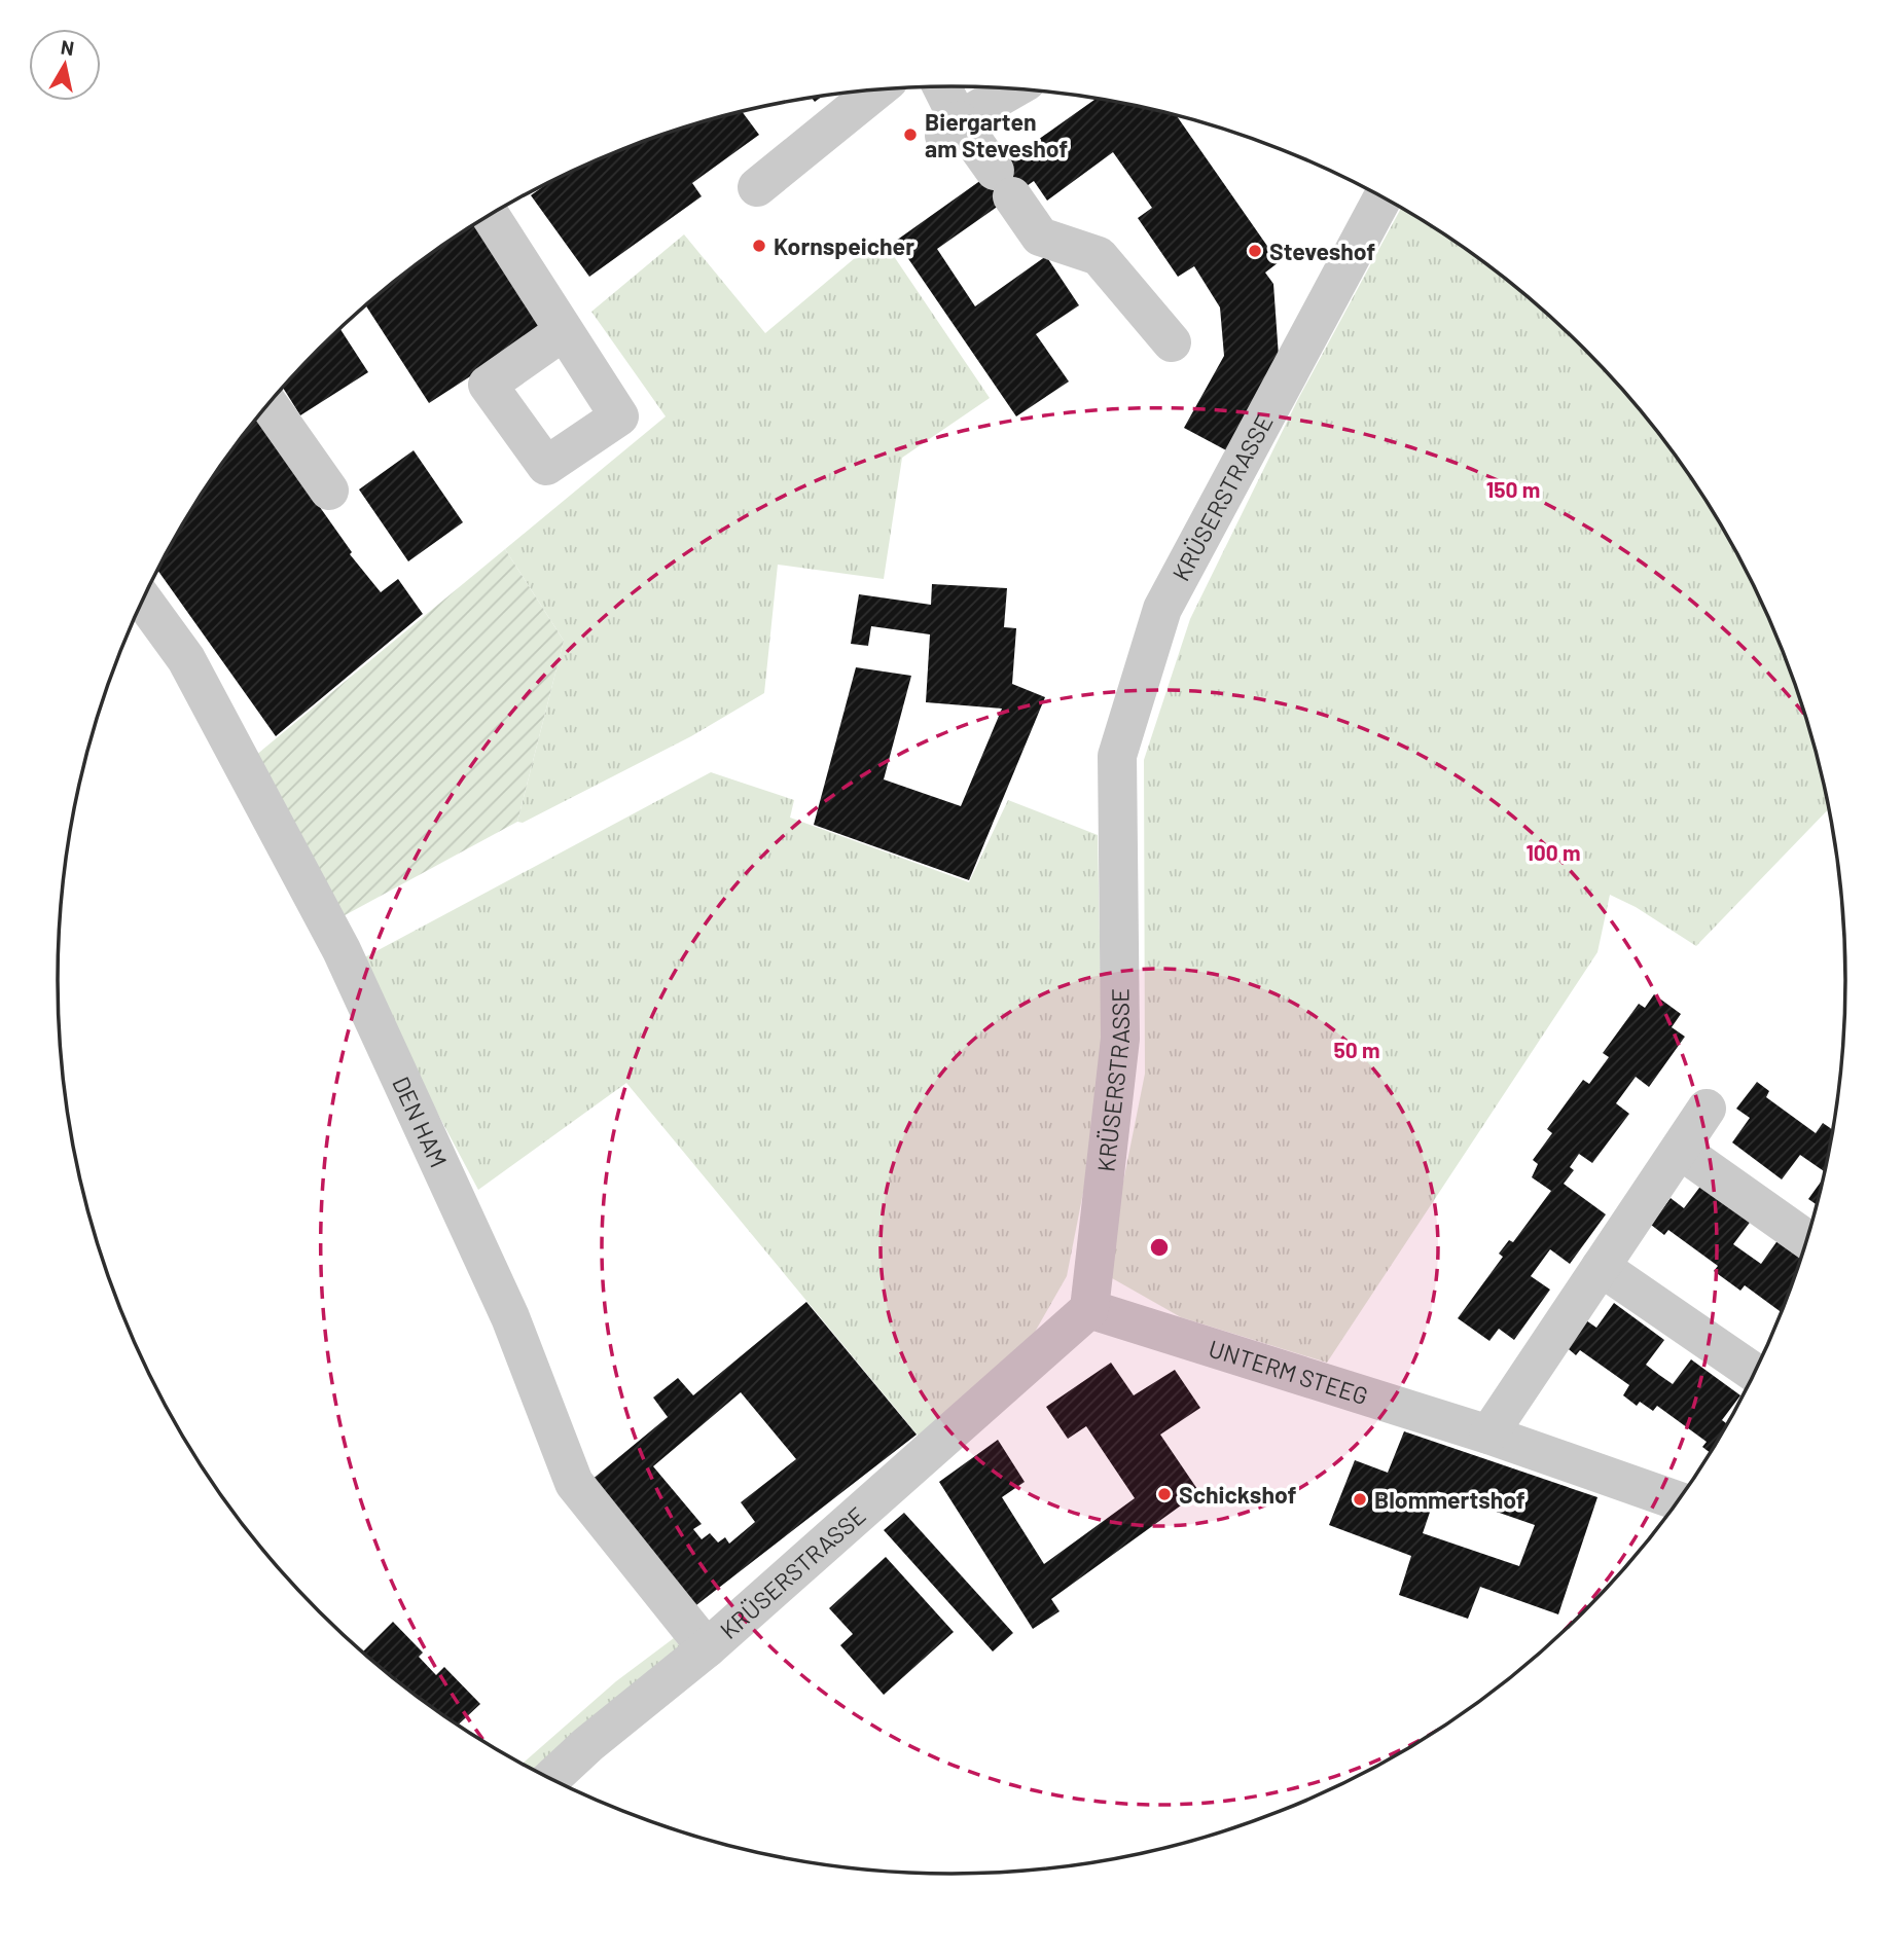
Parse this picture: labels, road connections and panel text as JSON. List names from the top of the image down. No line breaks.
{"streets":{"street":["KRÜSERSTRASSE","DEN HAM","UNTERM STEEG"]},"crossings":[["KRÜSERSTRASSE","DEN HAM"],["KRÜSERSTRASSE","UNTERM STEEG"]],"places":["Biergarten am Steveshof","Kornspeicher","Steveshof","Schickshof","Blommertshof"],"north":"top","rings":["150 m","100 m","50 m"]}
